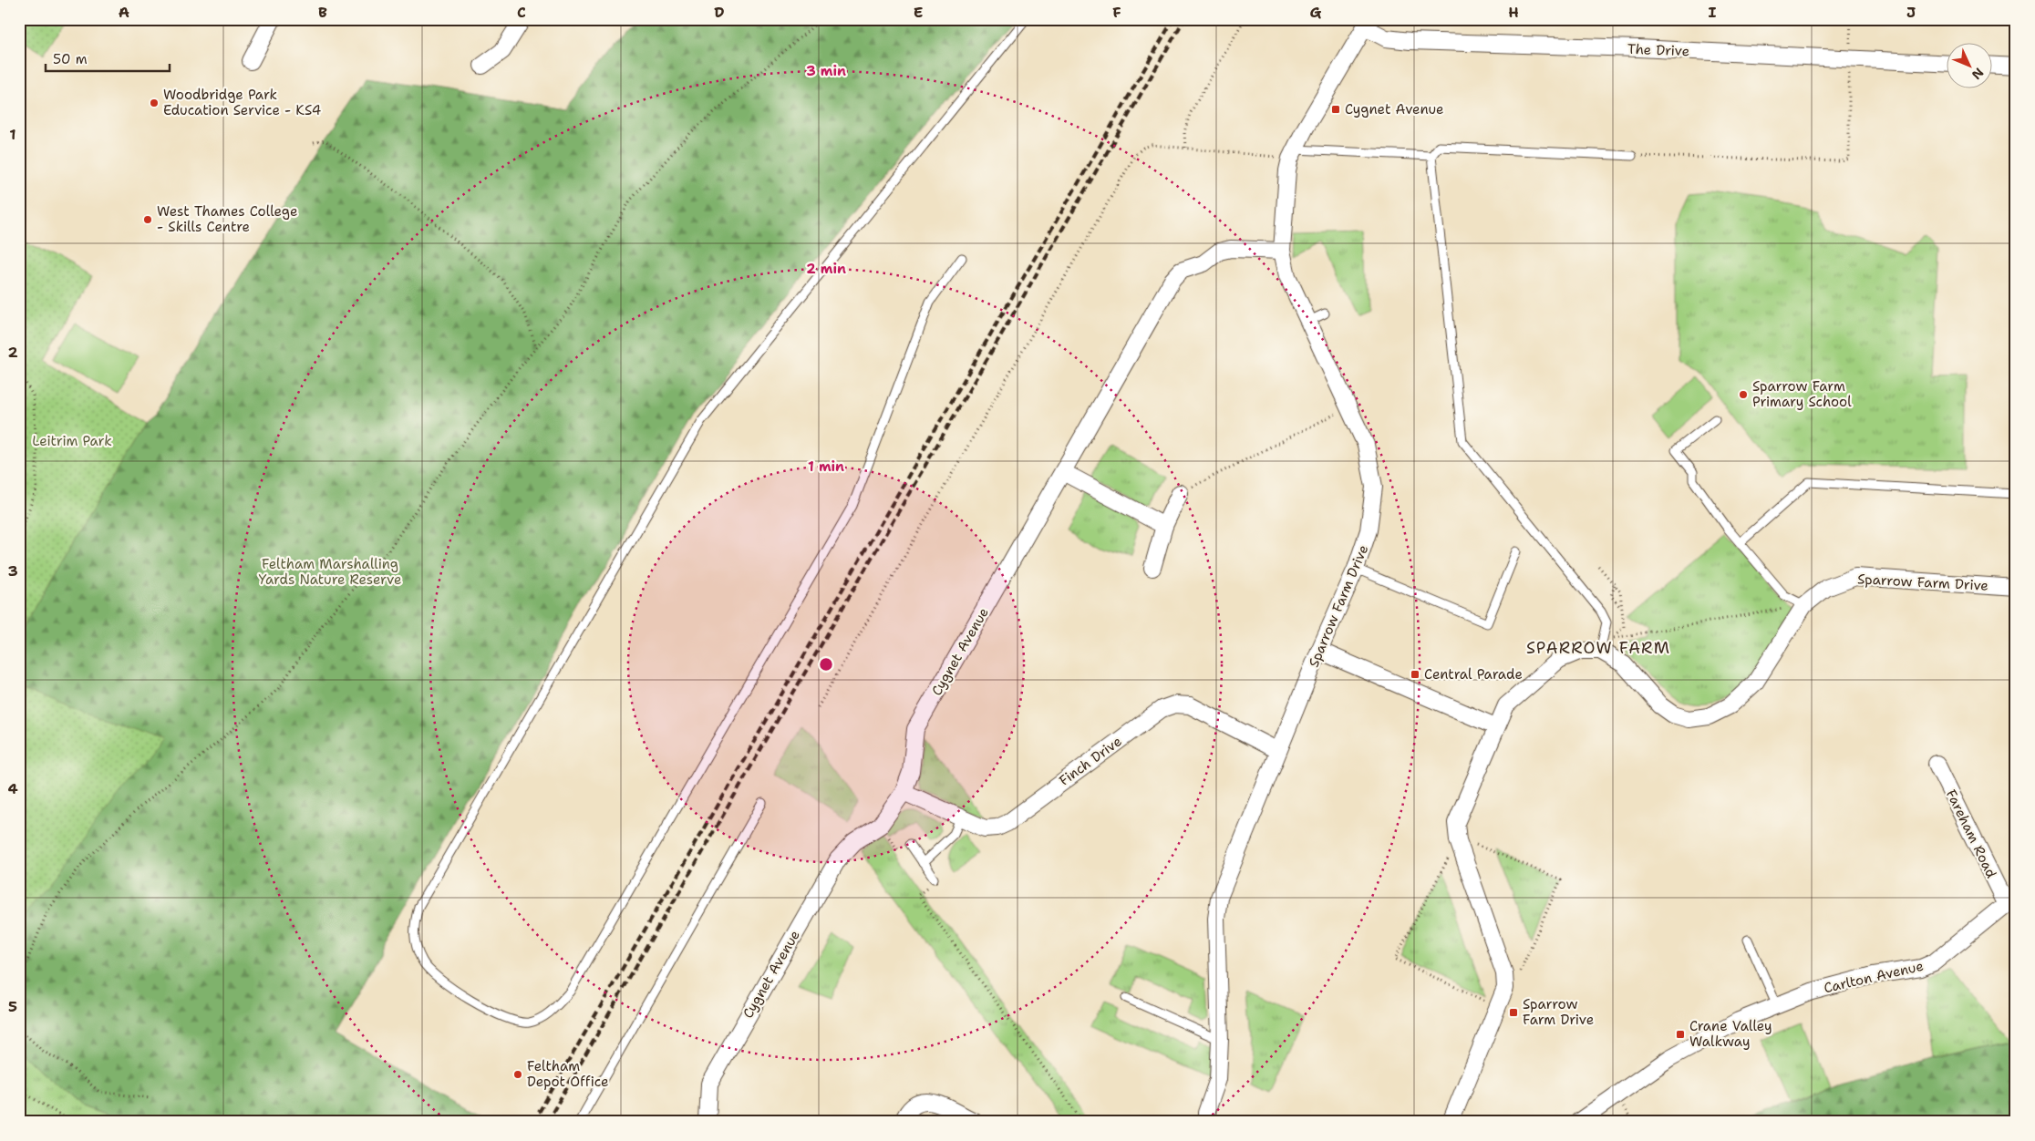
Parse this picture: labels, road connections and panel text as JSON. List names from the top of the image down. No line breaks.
{"streets":{"street":["The Drive","Sparrow Farm Drive","Cygnet Avenue","Finch Drive","Fareham Road","Carlton Avenue"]},"crossings":[["The Drive","Sparrow Farm Drive"],["Sparrow Farm Drive","Cygnet Avenue"],["Sparrow Farm Drive","Finch Drive"],["Cygnet Avenue","Finch Drive"],["Fareham Road","Carlton Avenue"]],"districts":["SPARROW FARM"],"parks":["Leitrim Park","Feltham Marshalling Yards Nature Reserve"],"places":{"other":["Woodbridge Park Education Service - KS4","West Thames College - Skills Centre","Sparrow Farm Primary School","Feltham Depot Office"],"transit":["Cygnet Avenue","Central Parade","Sparrow Farm Drive","Crane Valley Walkway"]},"scale_bar":"50 m","north":"bottom right","grid":{"columns":["A","B","C","D","E","F","G","H","I","J"],"rows":["1","2","3","4","5"]},"rings":["3 min","2 min","1 min"]}
